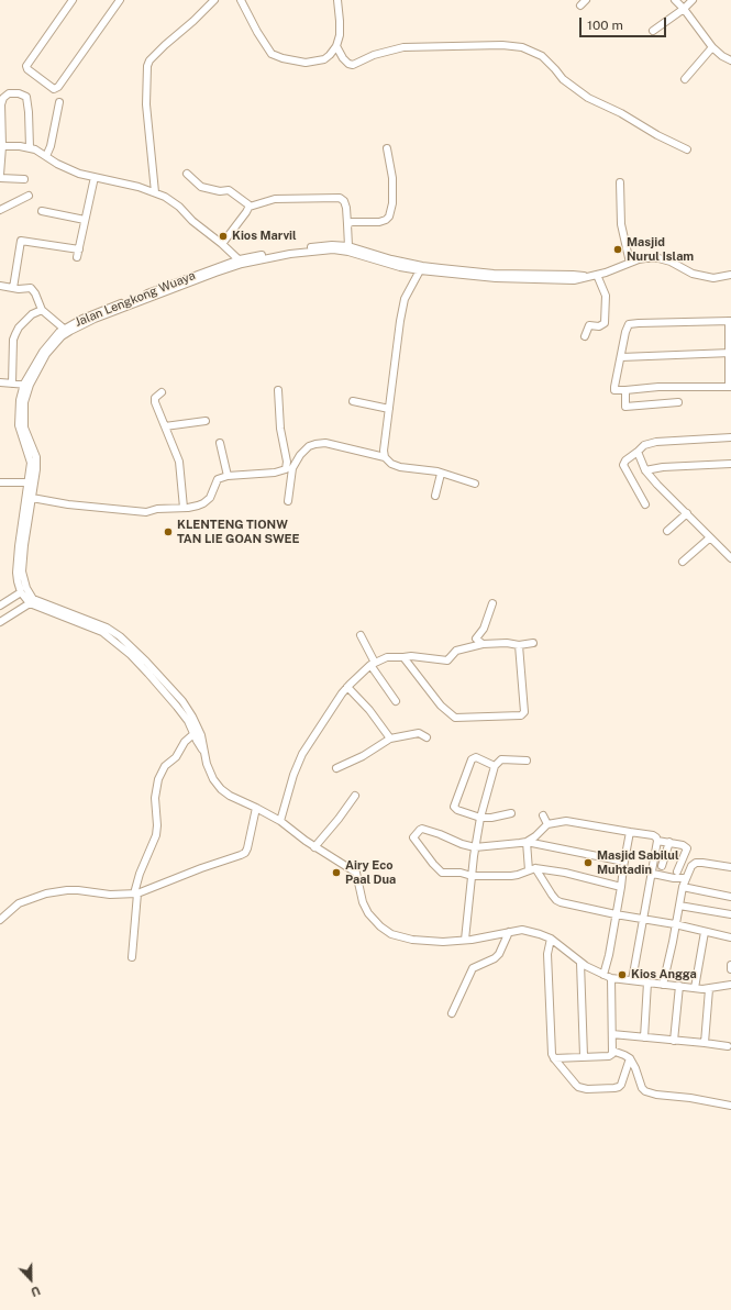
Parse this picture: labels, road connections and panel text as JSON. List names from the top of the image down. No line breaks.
{"streets":{"street":["Jalan Lengkong Wuaya"]},"places":["Kios Marvil","Masjid Nurul Islam","KLENTENG TIONW TAN LIE GOAN SWEE","Masjid Sabilul Muhtadin","Airy Eco Paal Dua","Kios Angga"],"scale_bar":"100 m","north":"bottom"}
